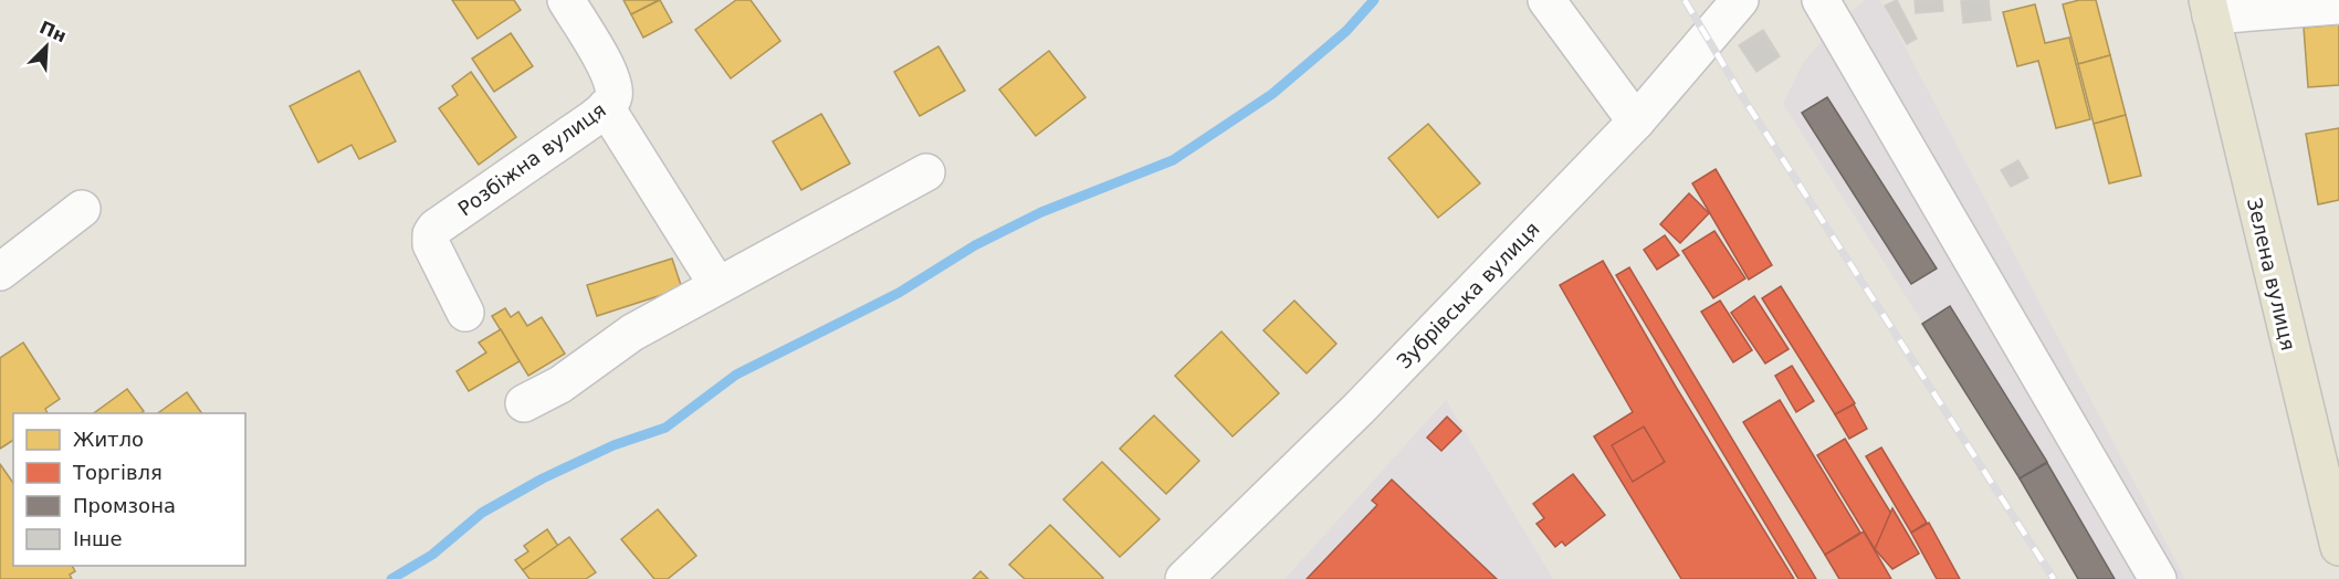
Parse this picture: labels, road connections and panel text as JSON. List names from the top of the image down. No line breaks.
{"streets":{"main road":["Зелена вулиця"],"street":["Розбіжна вулиця","Зубрівська вулиця"]},"legend":["Житло","Торгівля","Промзона","Інше"],"north":"top right"}
